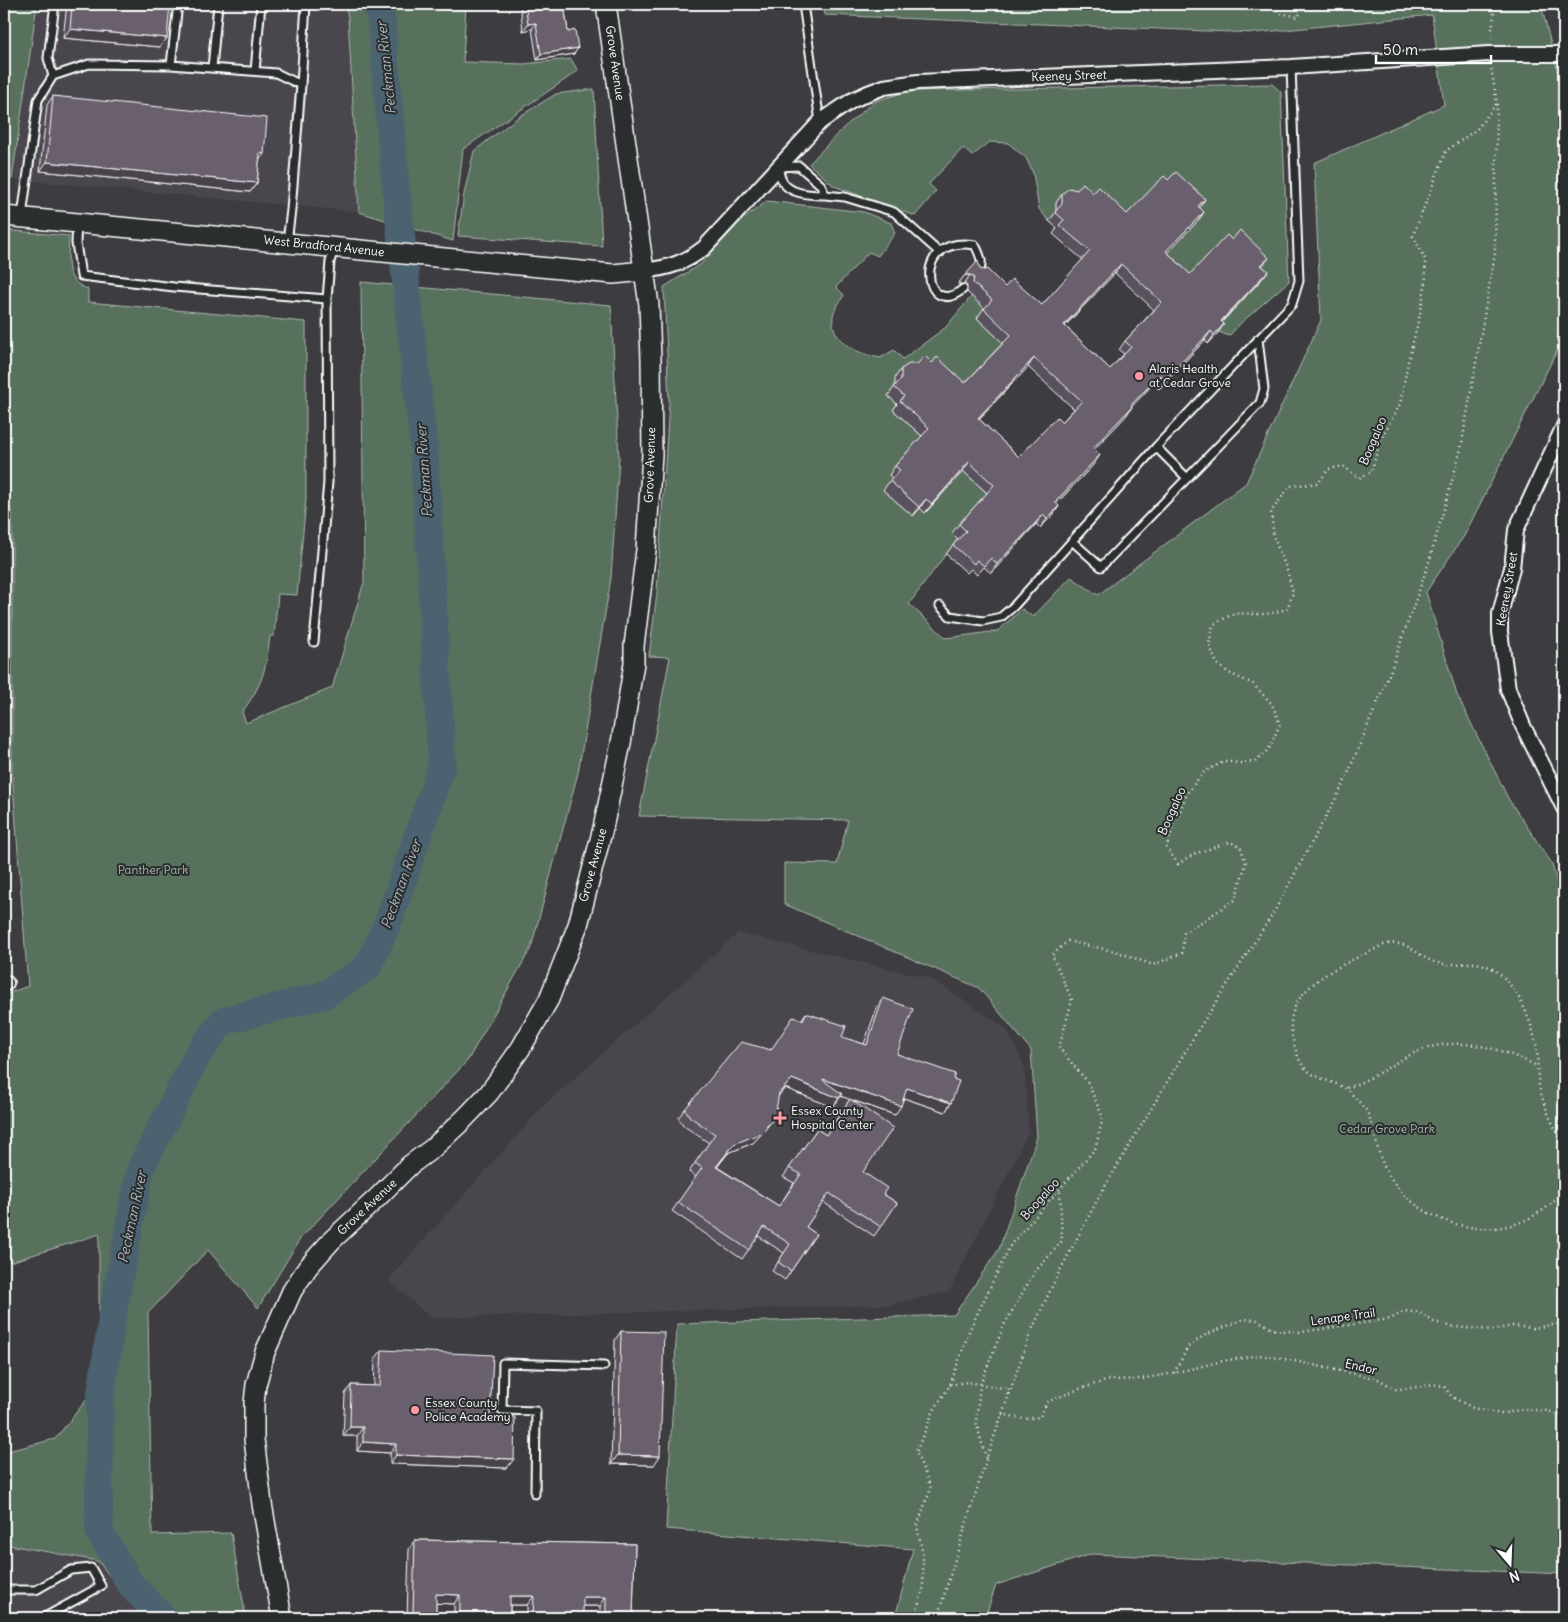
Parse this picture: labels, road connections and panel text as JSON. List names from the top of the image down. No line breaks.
{"streets":{"street":["Grove Avenue","Keeney Street","West Bradford Avenue"],"path":["Boogaloo","Lenape Trail","Endor"]},"crossings":[["Grove Avenue","Keeney Street"],["Grove Avenue","West Bradford Avenue"],["Keeney Street","West Bradford Avenue"],["Lenape Trail","Endor"]],"water":["Peckman River"],"parks":["Panther Park","Cedar Grove Park"],"places":{"other":["Alaris Health at Cedar Grove","Essex County Police Academy"],"health":["Essex County Hospital Center"]},"scale_bar":"50 m","north":"bottom"}
